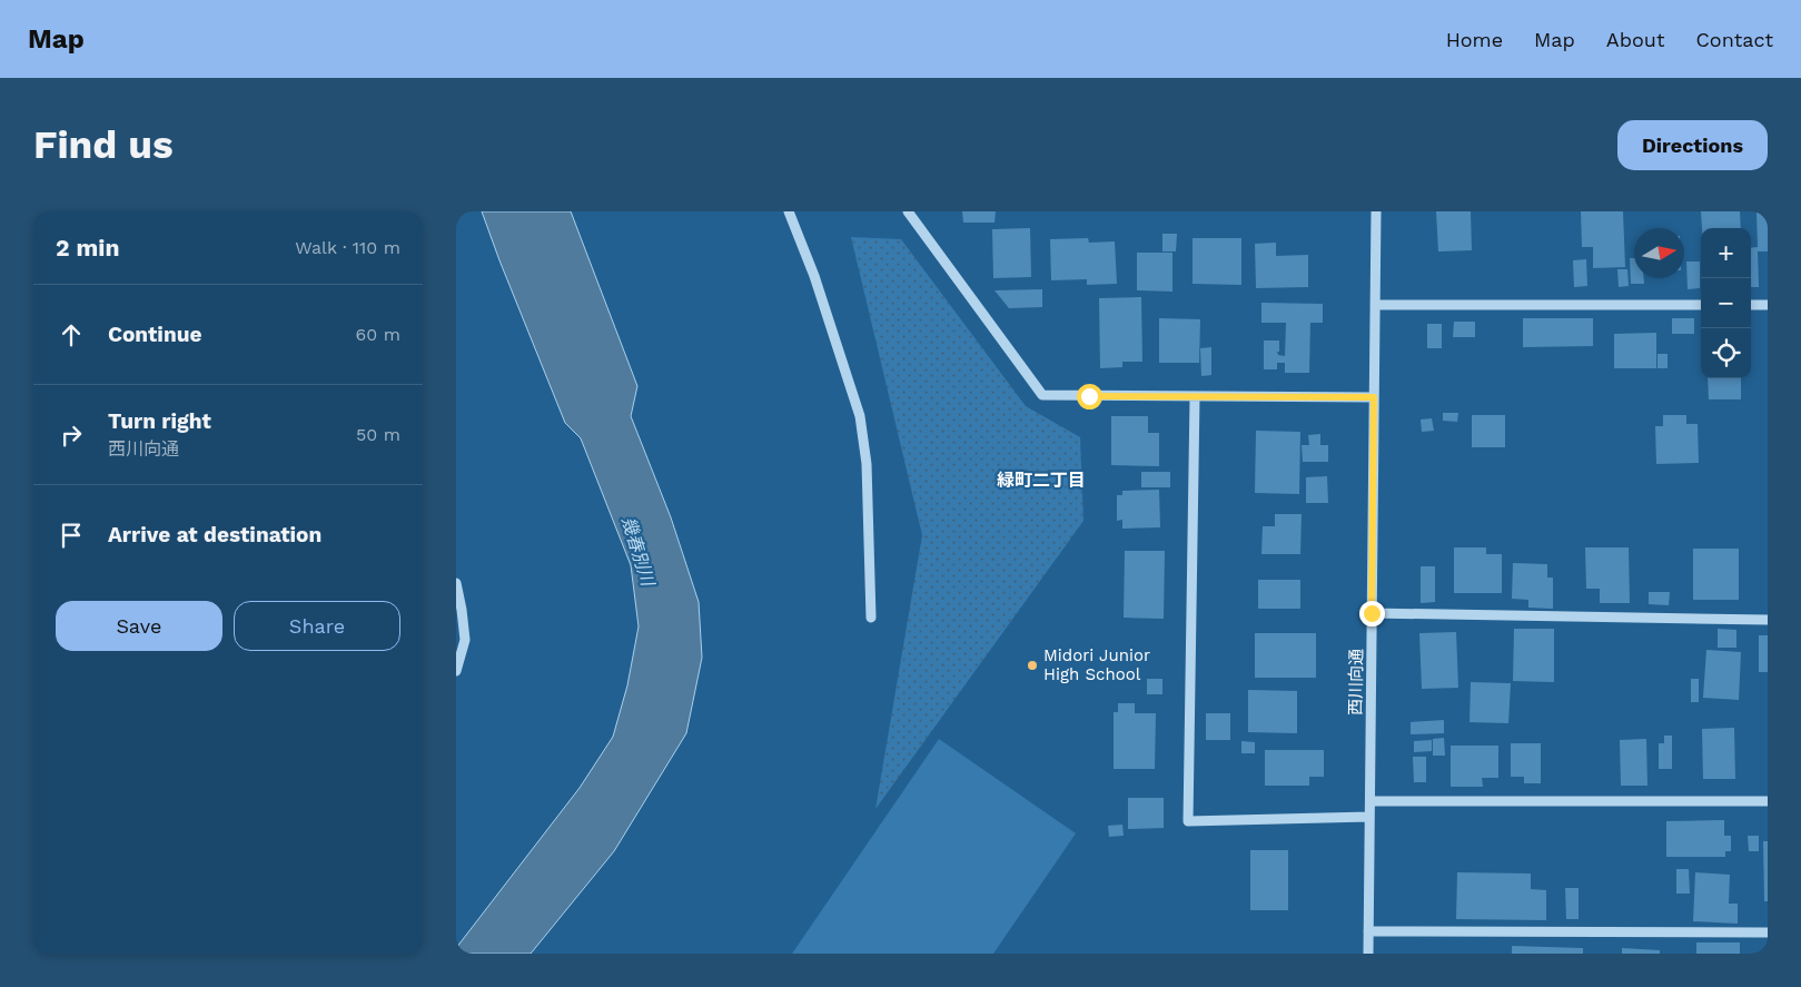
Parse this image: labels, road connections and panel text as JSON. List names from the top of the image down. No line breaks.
{"streets":{"street":["西川向通"]},"districts":["緑町二丁目"],"water":["幾春別川"],"places":["Midori Junior High School"],"north":"right","page":{"header":"Map","nav":["Home","Map","About","Contact"],"buttons":["Directions",["Save","Share"]],"title":"Find us","heading":["2 min","Walk · 110 m"],"map_buttons":["+","−"],"list":[["Continue","60 m"],["Turn right","西川向通","50 m"],"Arrive at destination"]}}
